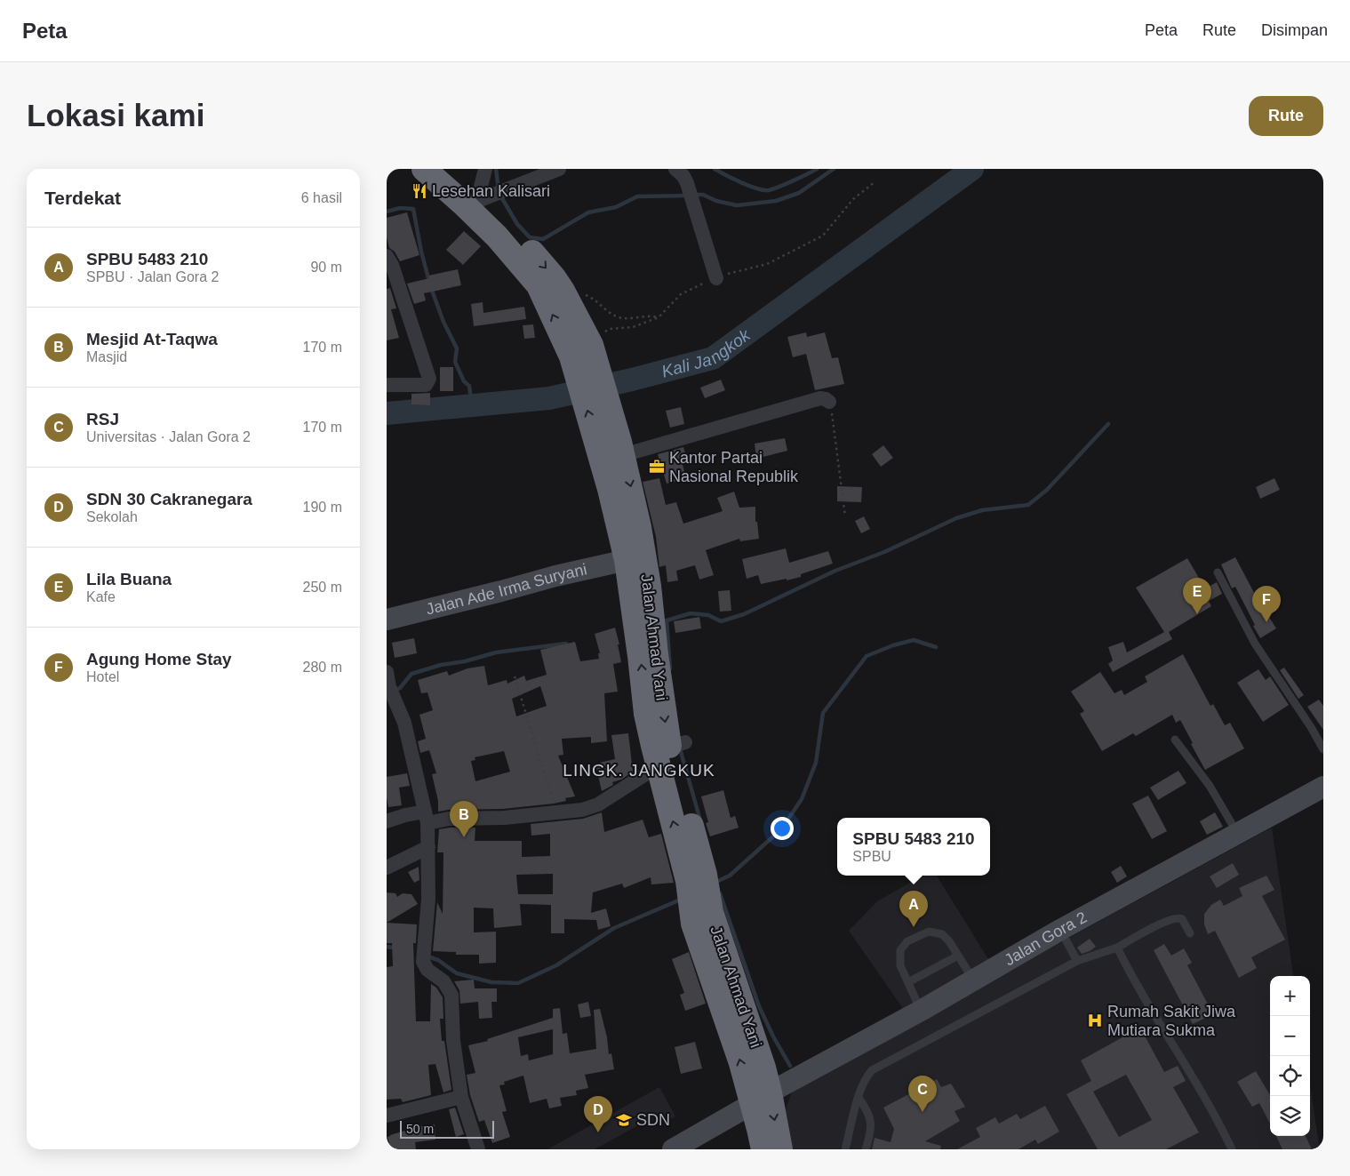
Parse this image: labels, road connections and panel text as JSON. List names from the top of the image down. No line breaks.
{"streets":{"highway":["Jalan Ahmad Yani"],"street":["Jalan Ade Irma Suryani","Jalan Gora 2"]},"crossings":[["Jalan Ahmad Yani","Jalan Gora 2"]],"districts":["LINGK. JANGKUK"],"water":["Kali Jangkok"],"places":{"restaurant":["Lesehan Kalisari"],"office":["Kantor Partai Nasional Republik"],"hospital":["Rumah Sakit Jiwa Mutiara Sukma"],"school or university":["SDN"]},"scale_bar":"50 m","page":{"header":"Peta","nav":["Peta","Rute","Disimpan"],"buttons":"Rute","title":"Lokasi kami","heading":["Terdekat","6 hasil"],"list":[{"mark":"A","name":"SPBU 5483 210","note":"SPBU · Jalan Gora 2","value":"90 m"},{"mark":"B","name":"Mesjid At-Taqwa","note":"Masjid","value":"170 m"},{"mark":"C","name":"RSJ","note":"Universitas · Jalan Gora 2","value":"170 m"},{"mark":"D","name":"SDN 30 Cakranegara","note":"Sekolah","value":"190 m"},{"mark":"E","name":"Lila Buana","note":"Kafe","value":"250 m"},{"mark":"F","name":"Agung Home Stay","note":"Hotel","value":"280 m"}],"pins":["E","F","B","A","C","D"],"popup":["SPBU 5483 210","SPBU"],"map_buttons":["+","−"],"scale":"50 m"}}
